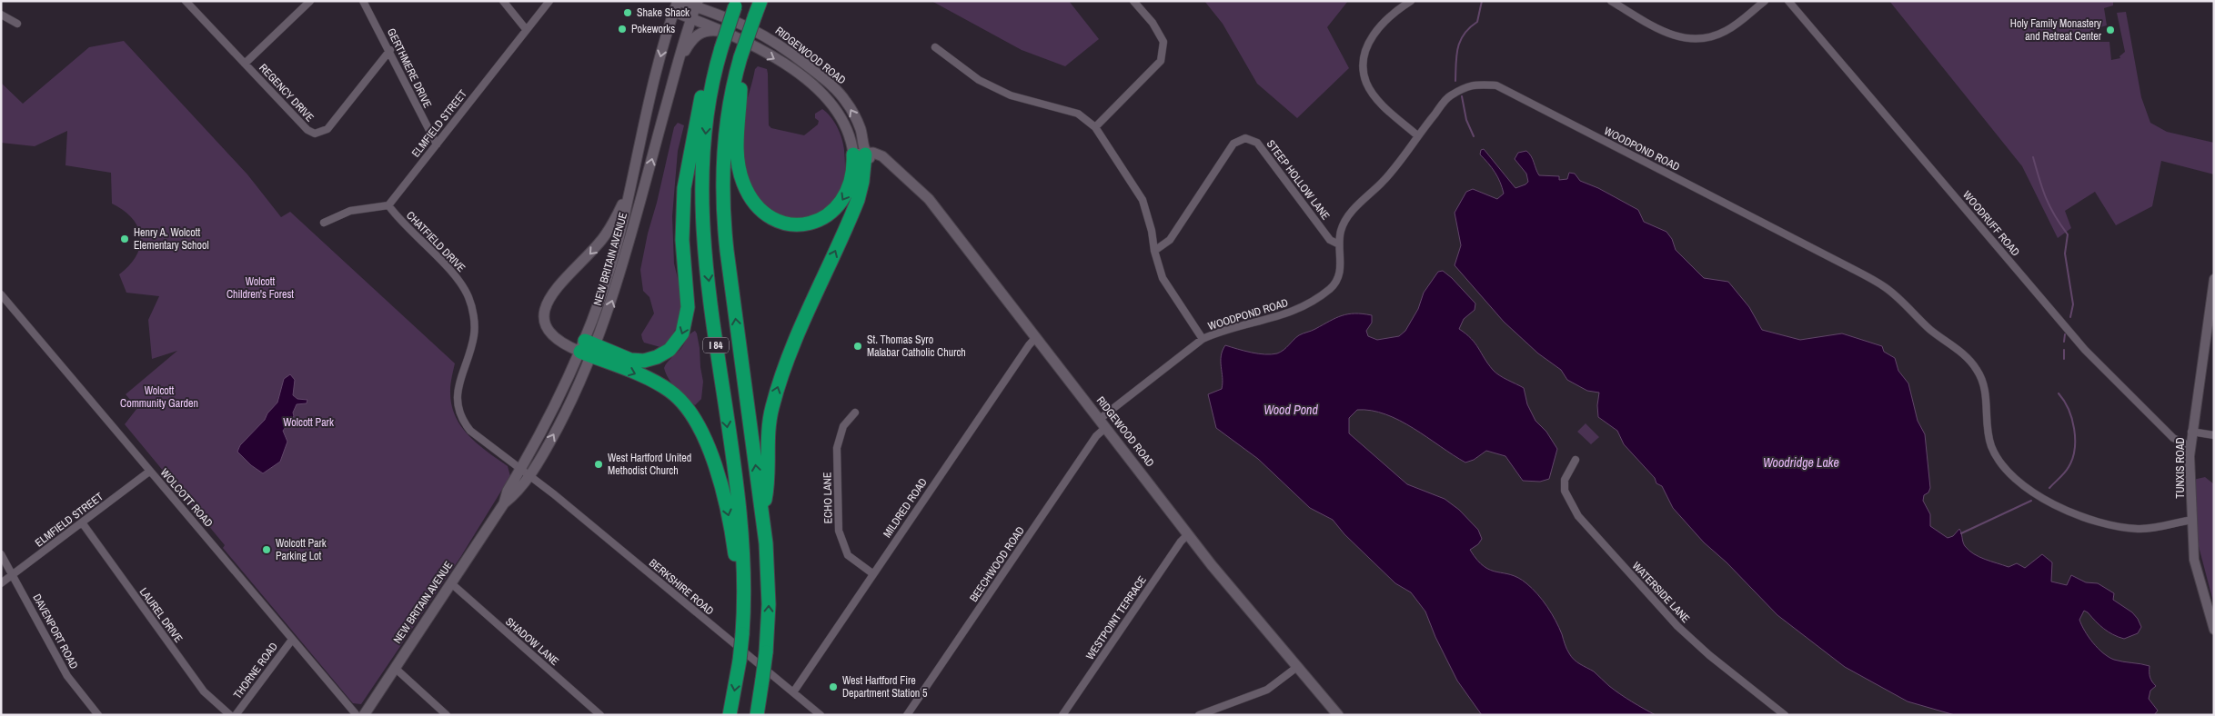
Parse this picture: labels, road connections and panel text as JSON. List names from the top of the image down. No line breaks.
{"streets":{"highway":["I 84"],"main road":["RIDGEWOOD ROAD","NEW BRITAIN AVENUE"],"street":["GERTHMERE DRIVE","REGENCY DRIVE","ELMFIELD STREET","WOODPOND ROAD","STEEP HOLLOW LANE","WOODRUFF ROAD","CHATFIELD DRIVE","TUNXIS ROAD","WOLCOTT ROAD","ECHO LANE","MILDRED ROAD","BEECHWOOD ROAD","BERKSHIRE ROAD","WATERSIDE LANE","LAUREL DRIVE","WESTPOINT TERRACE","DAVENPORT ROAD","SHADOW LANE","THORNE ROAD"]},"crossings":[["RIDGEWOOD ROAD","WOODPOND ROAD"],["RIDGEWOOD ROAD","NEW BRITAIN AVENUE"],["RIDGEWOOD ROAD","MILDRED ROAD"],["RIDGEWOOD ROAD","BEECHWOOD ROAD"],["RIDGEWOOD ROAD","WESTPOINT TERRACE"],["GERTHMERE DRIVE","REGENCY DRIVE"],["GERTHMERE DRIVE","ELMFIELD STREET"],["ELMFIELD STREET","CHATFIELD DRIVE"],["ELMFIELD STREET","WOLCOTT ROAD"],["ELMFIELD STREET","LAUREL DRIVE"],["ELMFIELD STREET","DAVENPORT ROAD"],["WOODPOND ROAD","STEEP HOLLOW LANE"],["WOODPOND ROAD","TUNXIS ROAD"],["WOODPOND ROAD","BEECHWOOD ROAD"],["WOODRUFF ROAD","TUNXIS ROAD"],["CHATFIELD DRIVE","NEW BRITAIN AVENUE"],["CHATFIELD DRIVE","BERKSHIRE ROAD"],["NEW BRITAIN AVENUE","BERKSHIRE ROAD"],["NEW BRITAIN AVENUE","SHADOW LANE"],["WOLCOTT ROAD","THORNE ROAD"],["ECHO LANE","MILDRED ROAD"],["MILDRED ROAD","BERKSHIRE ROAD"]],"water":["Wood Pond","Woodridge Lake"],"parks":["Wolcott Children's Forest","Wolcott Community Garden","Wolcott Park"],"places":["Shake Shack","Pokeworks","Holy Family Monastery and Retreat Center","Henry A. Wolcott Elementary School","St. Thomas Syro Malabar Catholic Church","West Hartford United Methodist Church","Wolcott Park Parking Lot","West Hartford Fire Department Station 5"]}
